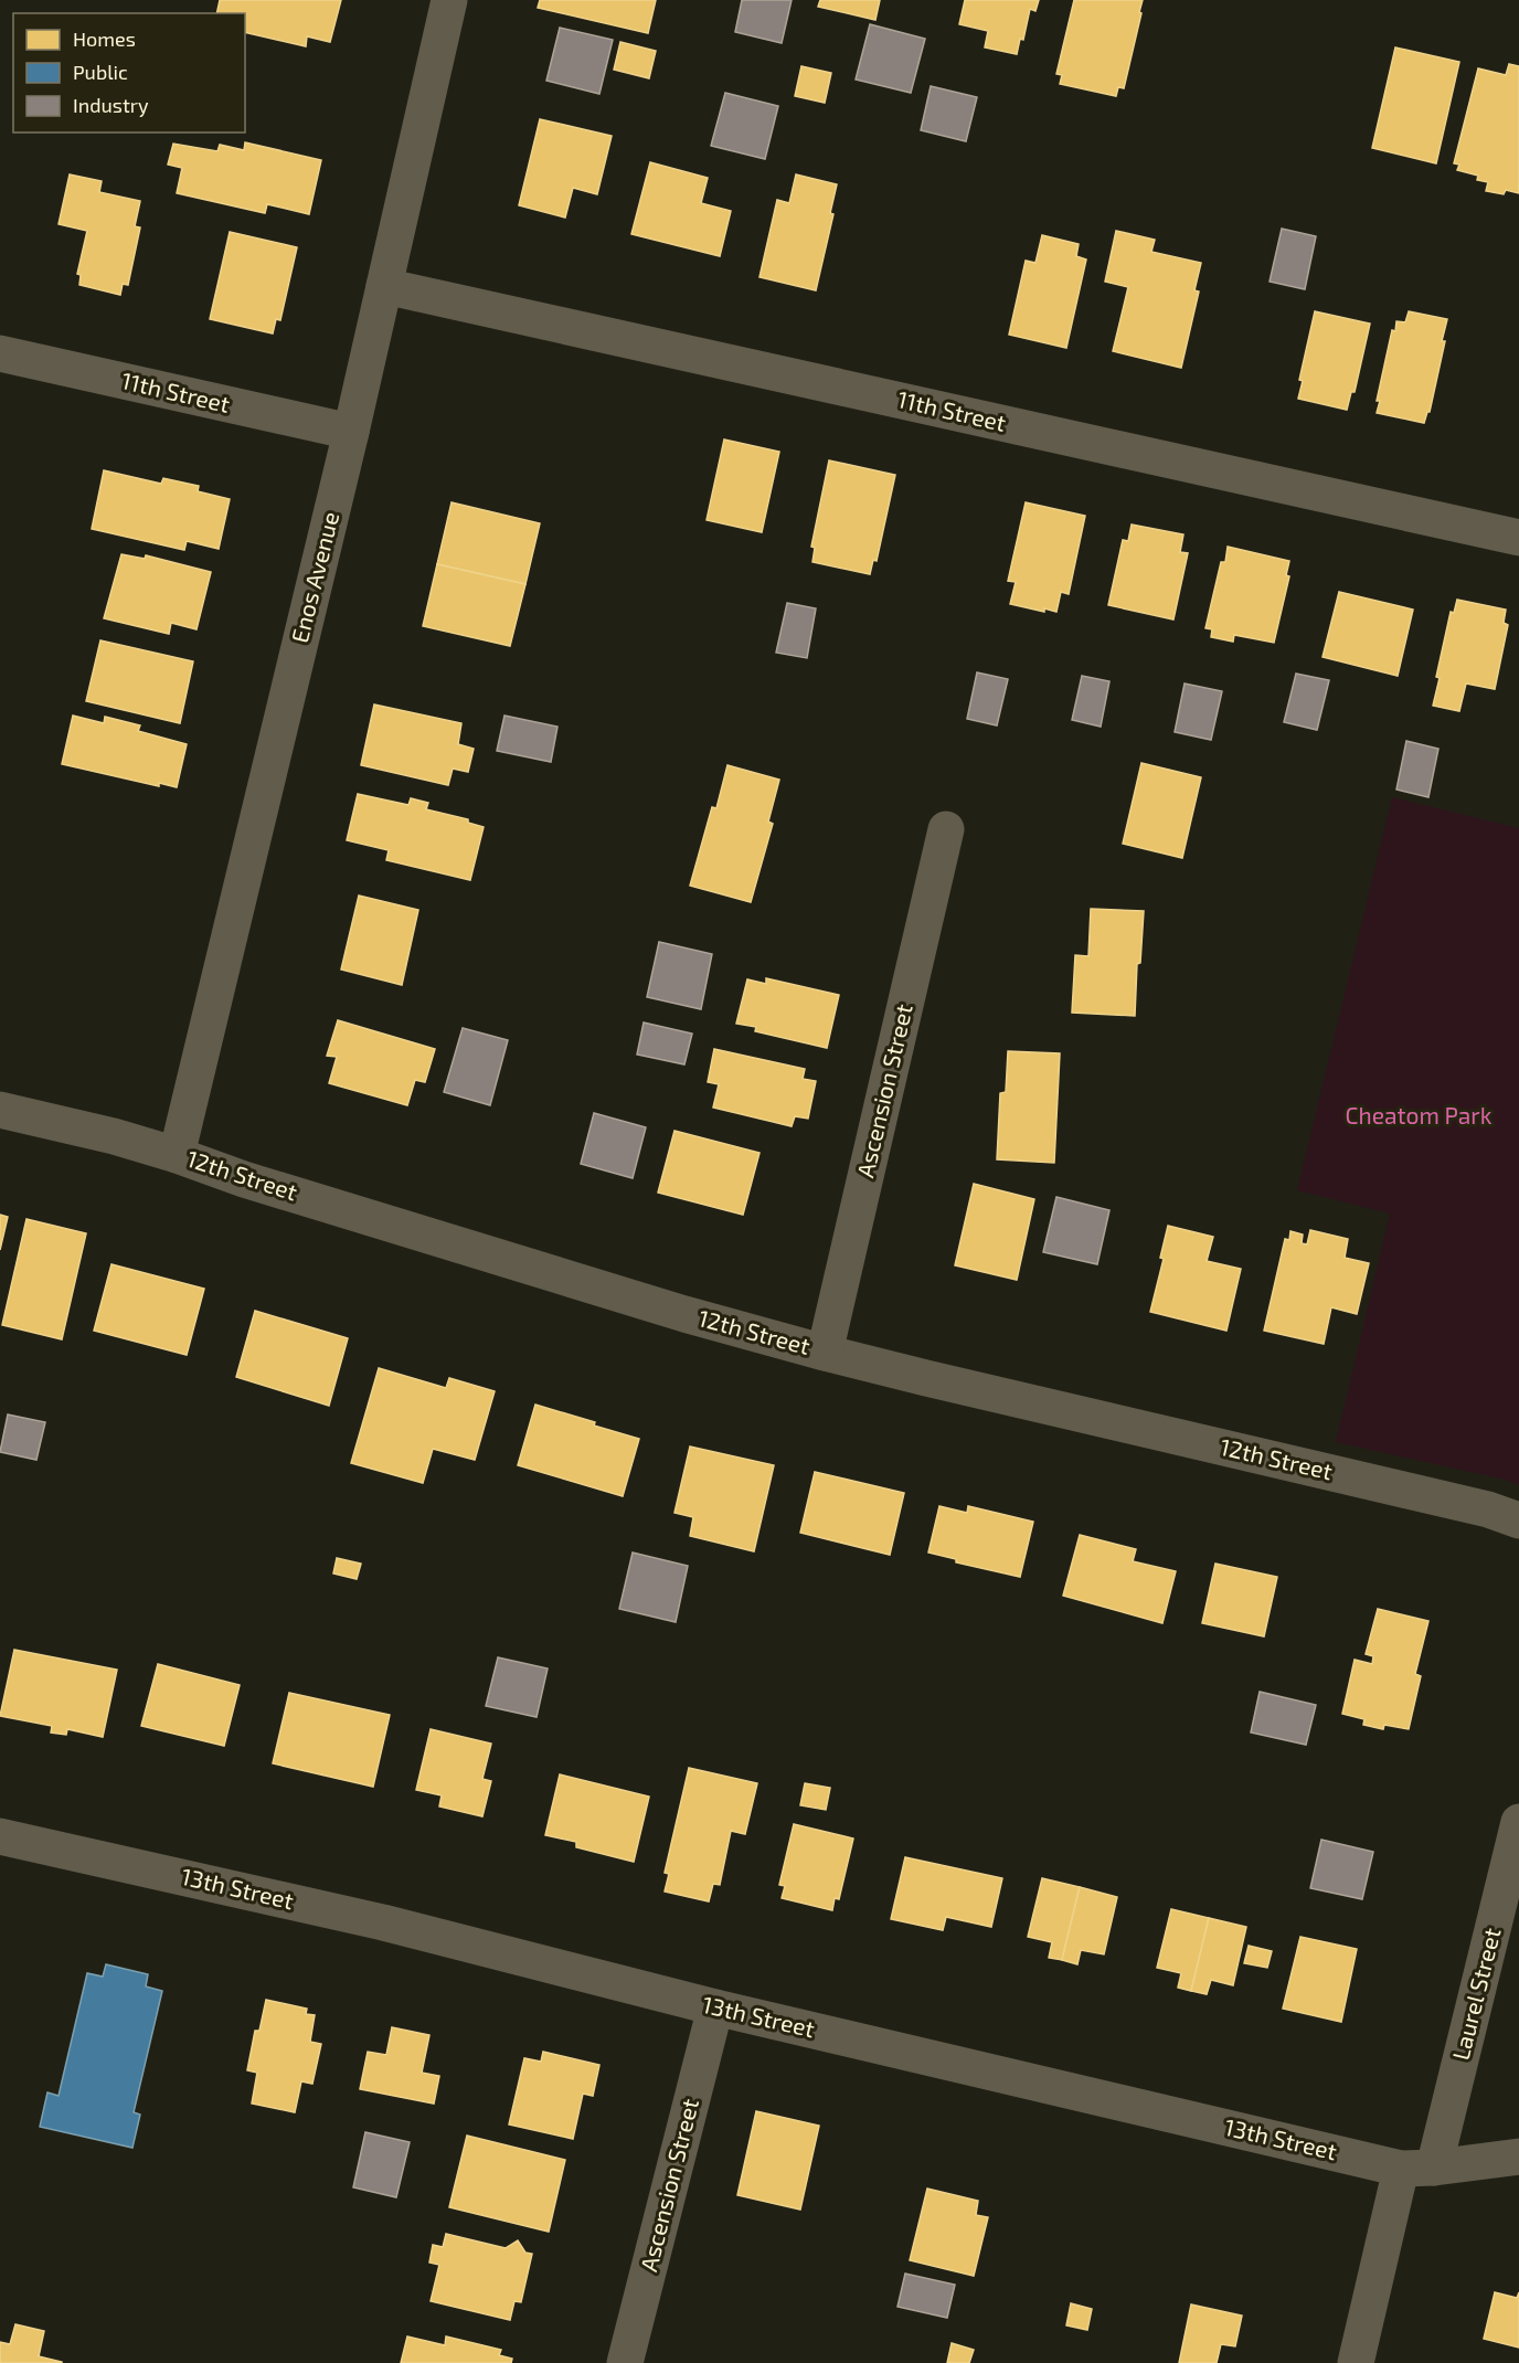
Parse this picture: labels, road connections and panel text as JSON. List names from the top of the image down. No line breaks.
{"streets":{"street":["11th Street","Enos Avenue","Ascension Street","12th Street","13th Street","Laurel Street"]},"crossings":[["11th Street","Enos Avenue"],["Enos Avenue","12th Street"],["Ascension Street","12th Street"],["Ascension Street","13th Street"],["13th Street","Laurel Street"]],"parks":["Cheatom Park"],"legend":["Homes","Public","Industry"]}
